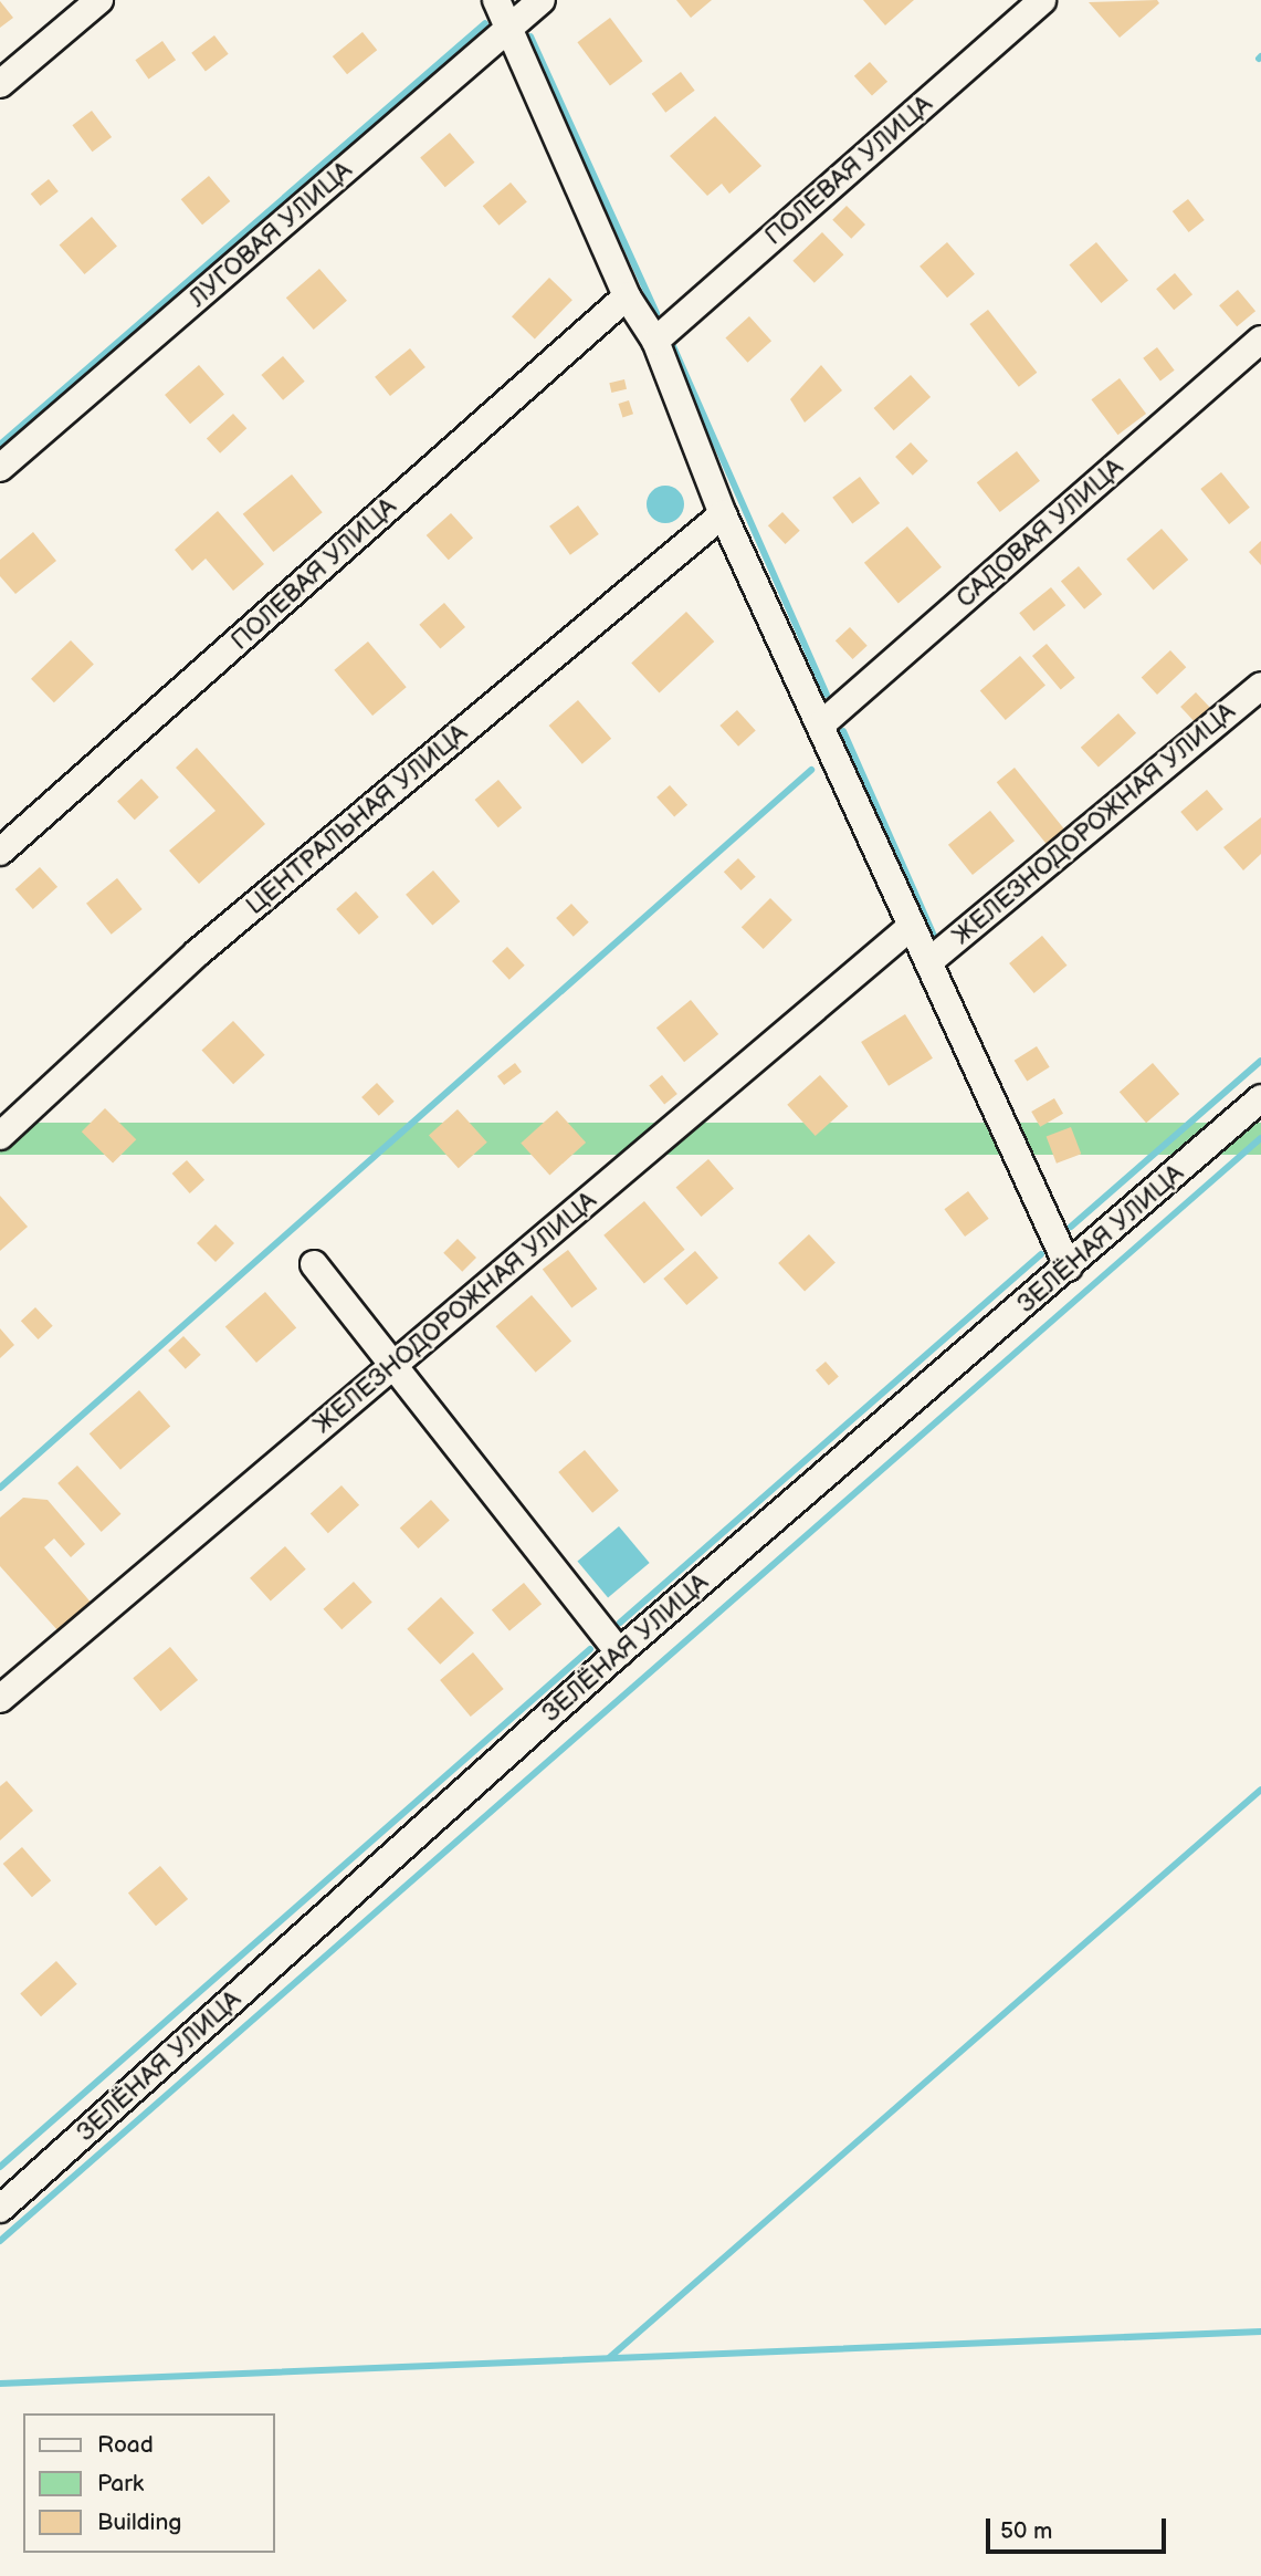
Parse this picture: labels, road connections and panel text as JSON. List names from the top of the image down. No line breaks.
{"streets":{"street":["ПОЛЕВАЯ УЛИЦА","ЛУГОВАЯ УЛИЦА","САДОВАЯ УЛИЦА","ЦЕНТРАЛЬНАЯ УЛИЦА","ЖЕЛЕЗНОДОРОЖНАЯ УЛИЦА","ЗЕЛЁНАЯ УЛИЦА"]},"legend":["Road","Park","Building"],"scale_bar":"50 m"}
